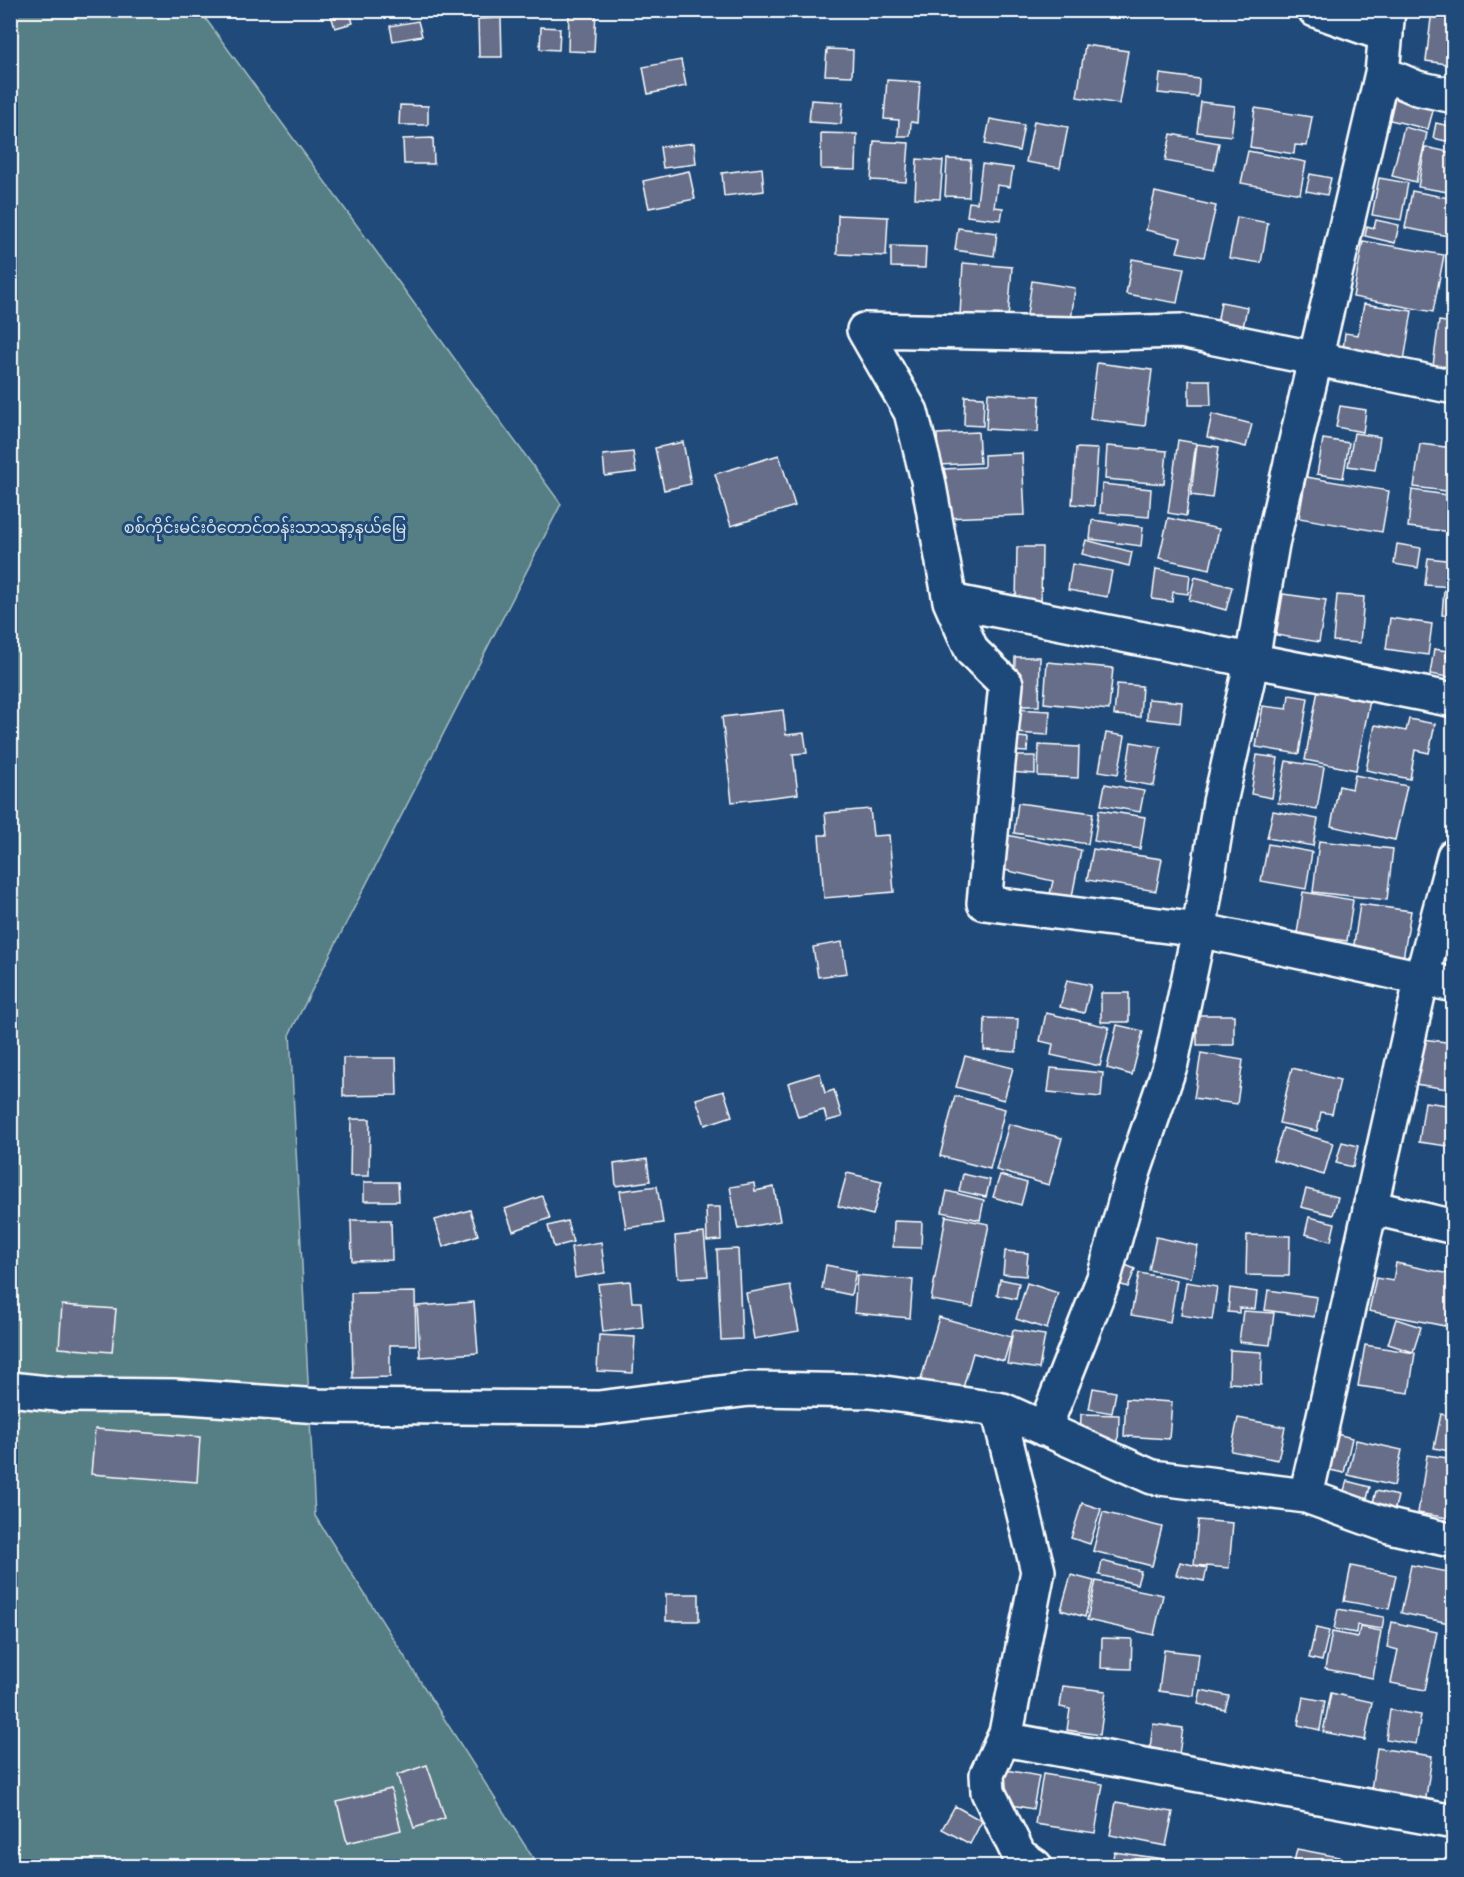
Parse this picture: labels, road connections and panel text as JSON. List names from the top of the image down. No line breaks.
{"parks":["စစ်ကိုင်းမင်းဝံတောင်တန်းသာသနာ့နယ်မြေ"]}
